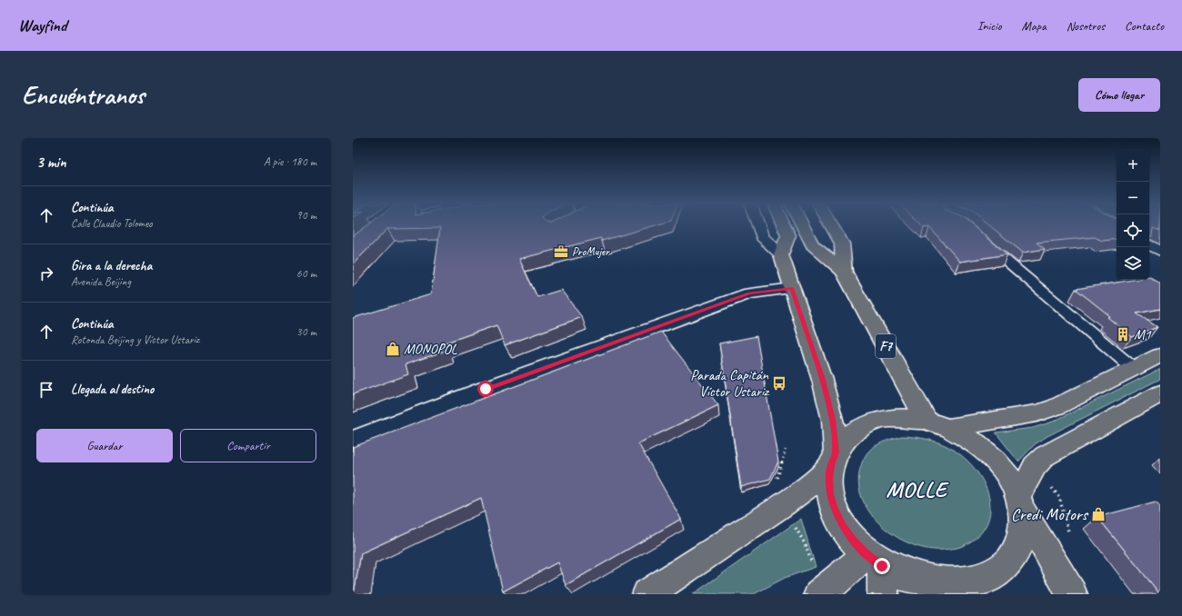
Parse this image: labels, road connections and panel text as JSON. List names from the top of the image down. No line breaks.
{"streets":{"main road":["F7"]},"districts":["MOLLE"],"places":{"office":["ProMujer"],"building":["M1"],"shop":["MONOPOL","Credi Motors"],"bus stop":["Parada Capitán Víctor Ustariz"]},"page":{"header":"Wayfind","nav":["Inicio","Mapa","Nosotros","Contacto"],"buttons":["Cómo llegar",["Guardar","Compartir"]],"title":"Encuéntranos","heading":["3 min","A pie · 180 m"],"map_buttons":["+","−"],"list":[["Continúa","Calle Claudio Tolomeo","90 m"],["Gira a la derecha","Avenida Beijing","60 m"],["Continúa","Rotonda Beijing y Víctor Ustariz","30 m"],"Llegada al destino"]}}
